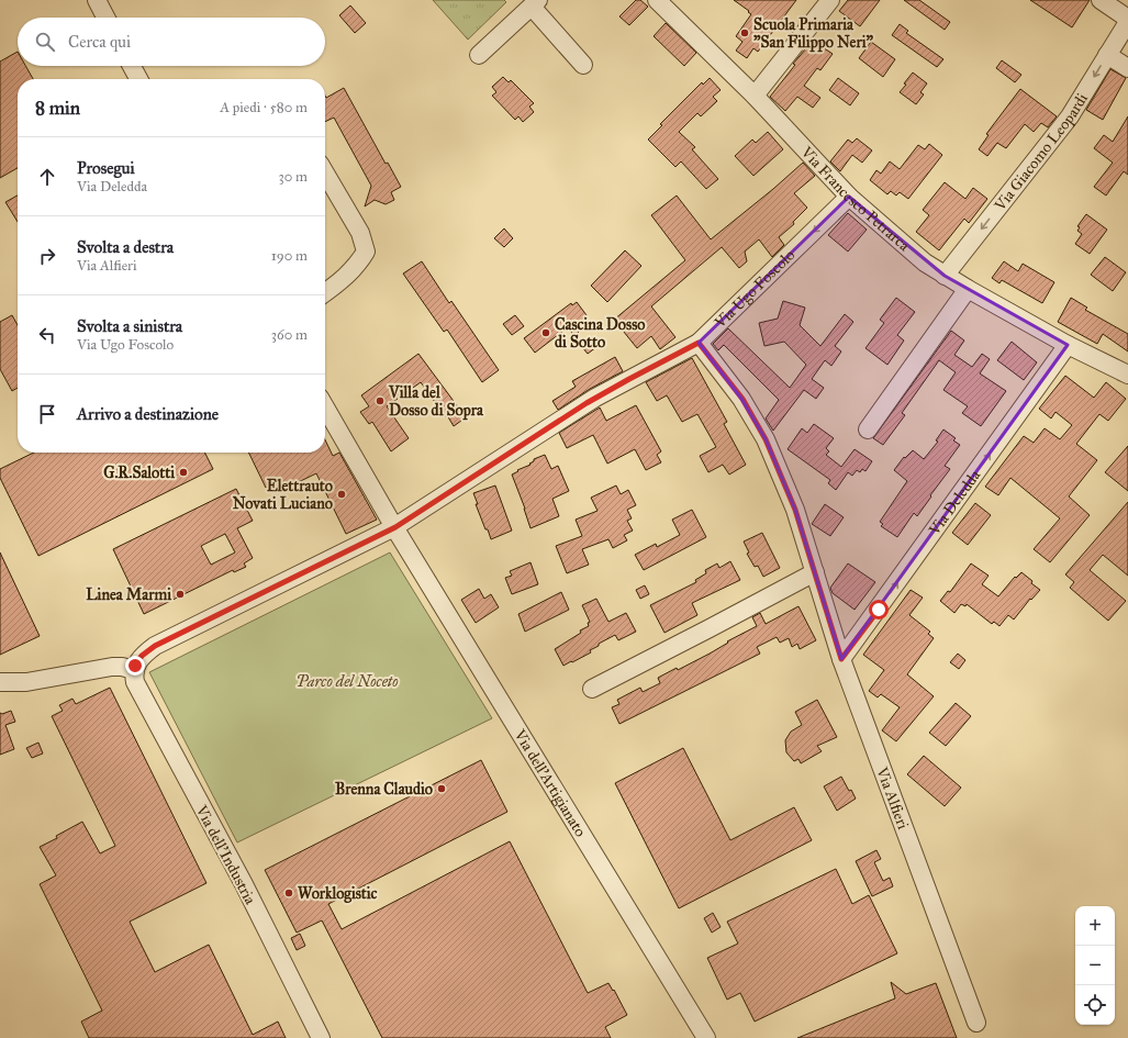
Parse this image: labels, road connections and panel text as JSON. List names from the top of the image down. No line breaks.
{"streets":{"street":["Via Giacomo Leopardi","Via Francesco Petrarca","Via Ugo Foscolo","Via Deledda","Via dell'Artigianato","Via Alfieri","Via dell'Industria"]},"crossings":[["Via Giacomo Leopardi","Via Francesco Petrarca"],["Via Francesco Petrarca","Via Ugo Foscolo"],["Via Francesco Petrarca","Via Deledda"],["Via Ugo Foscolo","Via dell'Artigianato"],["Via Ugo Foscolo","Via Alfieri"],["Via Ugo Foscolo","Via dell'Industria"],["Via Deledda","Via Alfieri"]],"one_way":["Via Giacomo Leopardi"],"parks":["Parco del Noceto"],"places":["Scuola Primaria \"San Filippo Neri\"","Cascina Dosso di Sotto","Villa del Dosso di Sopra","G.R.Salotti","Elettrauto Novati Luciano","Linea Marmi","Brenna Claudio","Worklogistic"],"page":{"search":"Cerca qui","heading":["8 min","A piedi · 580 m"],"list":[["Prosegui","Via Deledda","30 m"],["Svolta a destra","Via Alfieri","190 m"],["Svolta a sinistra","Via Ugo Foscolo","360 m"],"Arrivo a destinazione"],"map_buttons":["+","−"]}}
